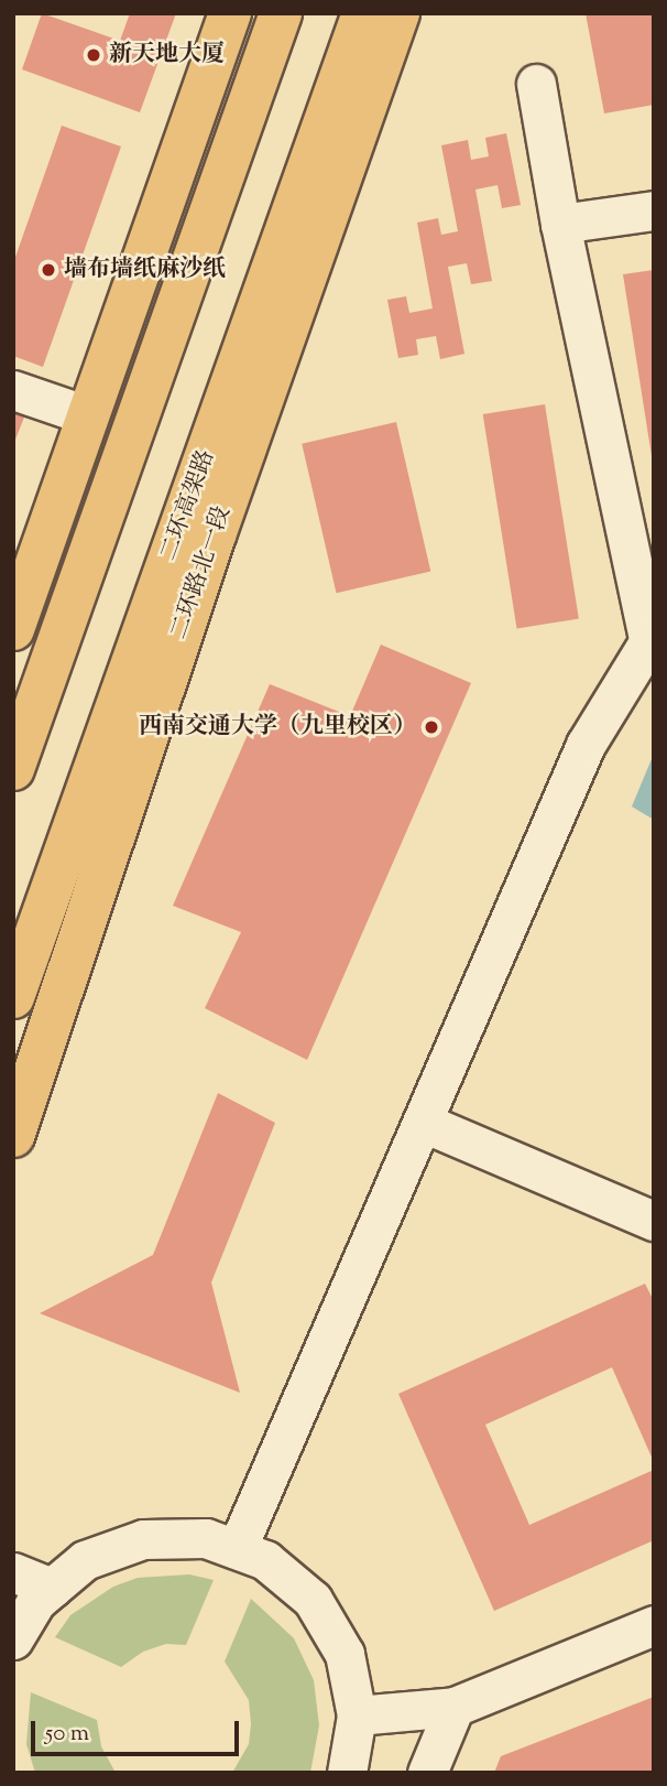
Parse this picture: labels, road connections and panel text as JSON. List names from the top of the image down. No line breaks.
{"streets":{"main road":["二环高架路","二环路北一段"]},"places":["新天地大厦","墙布墙纸麻沙纸","西南交通大学（九里校区）"],"scale_bar":"50 m"}
